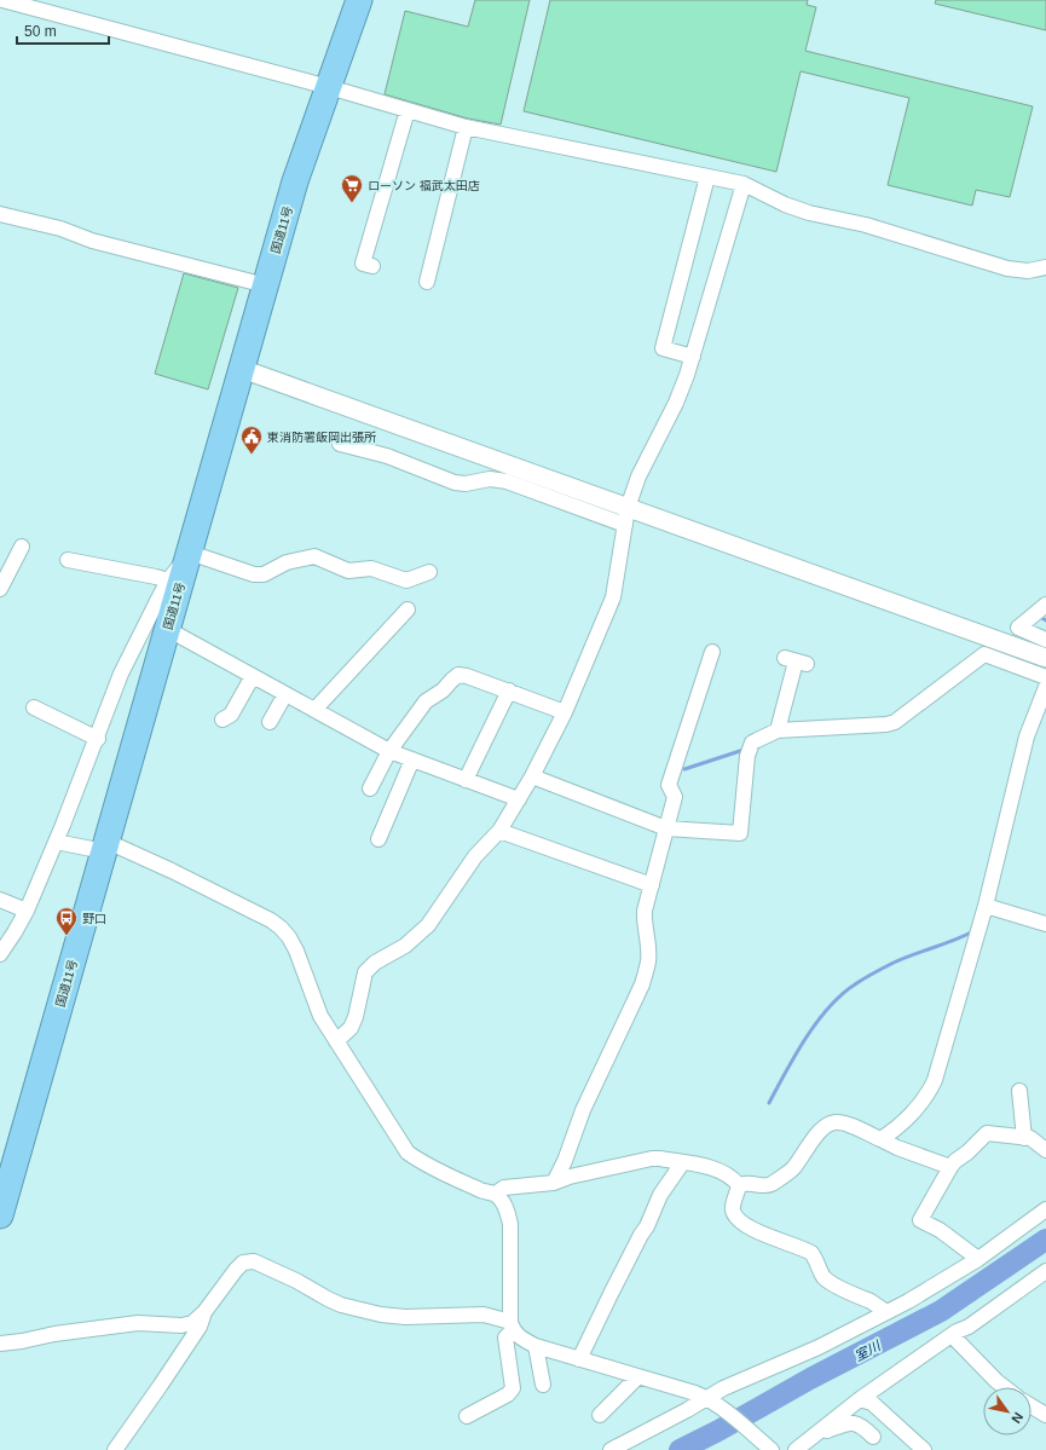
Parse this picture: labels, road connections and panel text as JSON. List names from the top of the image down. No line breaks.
{"streets":{"highway":["国道11号"]},"water":["室川"],"places":{"supermarket":["ローソン 福武太田店"],"public building":["東消防署飯岡出張所"],"bus stop":["野口"]},"scale_bar":"50 m","north":"bottom right"}
